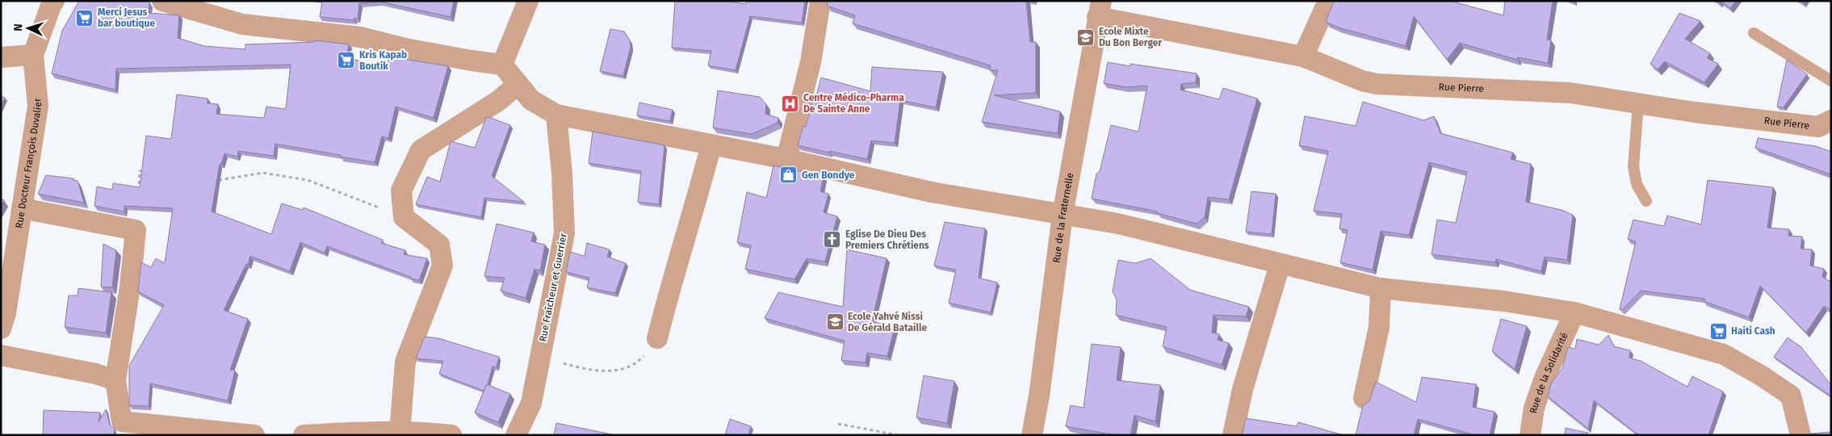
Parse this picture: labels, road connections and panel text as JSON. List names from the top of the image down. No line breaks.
{"streets":{"street":["Rue Pierre","Rue Docteur François Duvalier","Rue de la Fraternelle","Rue Fraîcheur et Guerrier","Rue de la Solidarité"]},"crossings":[["Rue Pierre","Rue de la Fraternelle"]],"places":{"supermarket":["Merci Jesus bar boutique","Kris Kapab Boutik","Haiti Cash"],"school or university":["Ecole Mixte Du Bon Berger","Ecole Yahvé Nissi De Gérald Bataille"],"hospital":["Centre Médico-Pharma De Sainte Anne"],"shop":["Gen Bondye"],"church":["Eglise De Dieu Des Premiers Chrétiens"]},"north":"left"}
